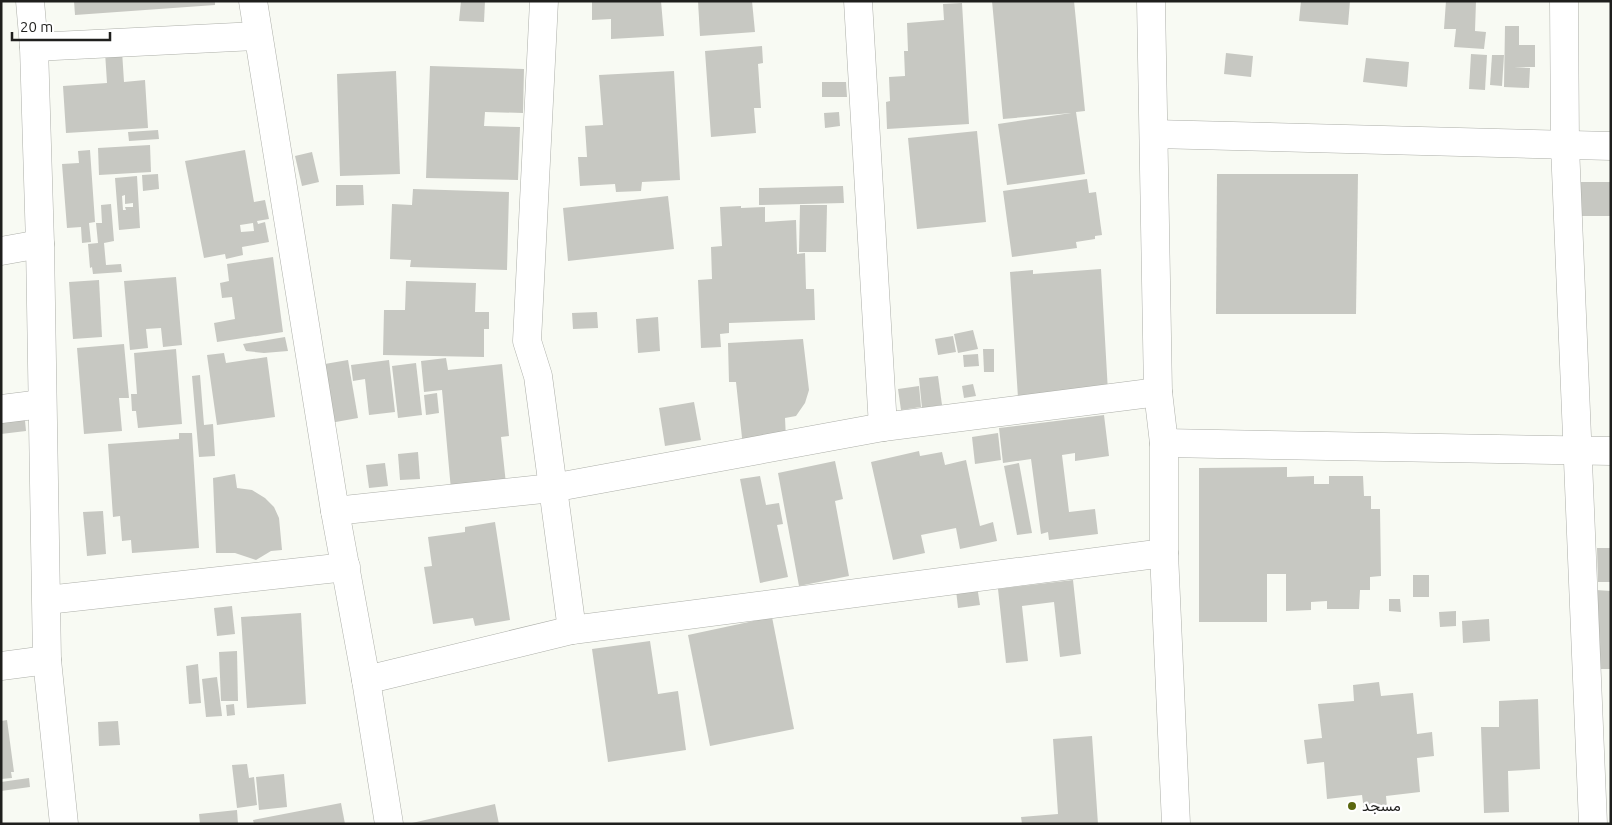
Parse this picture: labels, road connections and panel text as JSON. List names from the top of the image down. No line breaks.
{"places":["مسجد"],"scale_bar":"20 m"}
